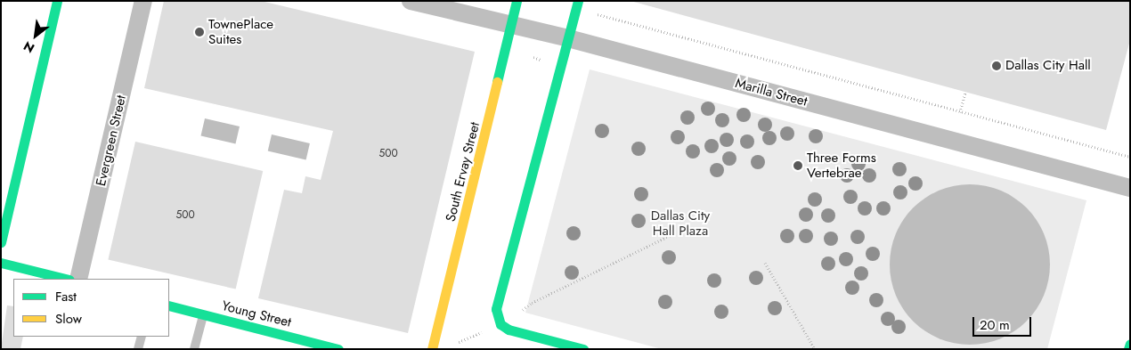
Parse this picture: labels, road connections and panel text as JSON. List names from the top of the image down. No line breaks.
{"streets":{"main road":["South Ervay Street","Young Street"],"street":["Marilla Street","Evergreen Street"]},"crossings":[["Marilla Street","South Ervay Street"]],"parks":["Dallas City Hall Plaza"],"places":["TownePlace Suites","Dallas City Hall","Three Forms Vertebrae"],"house_numbers":["500","500"],"legend":["Fast","Slow"],"scale_bar":"20 m","north":"bottom left"}
